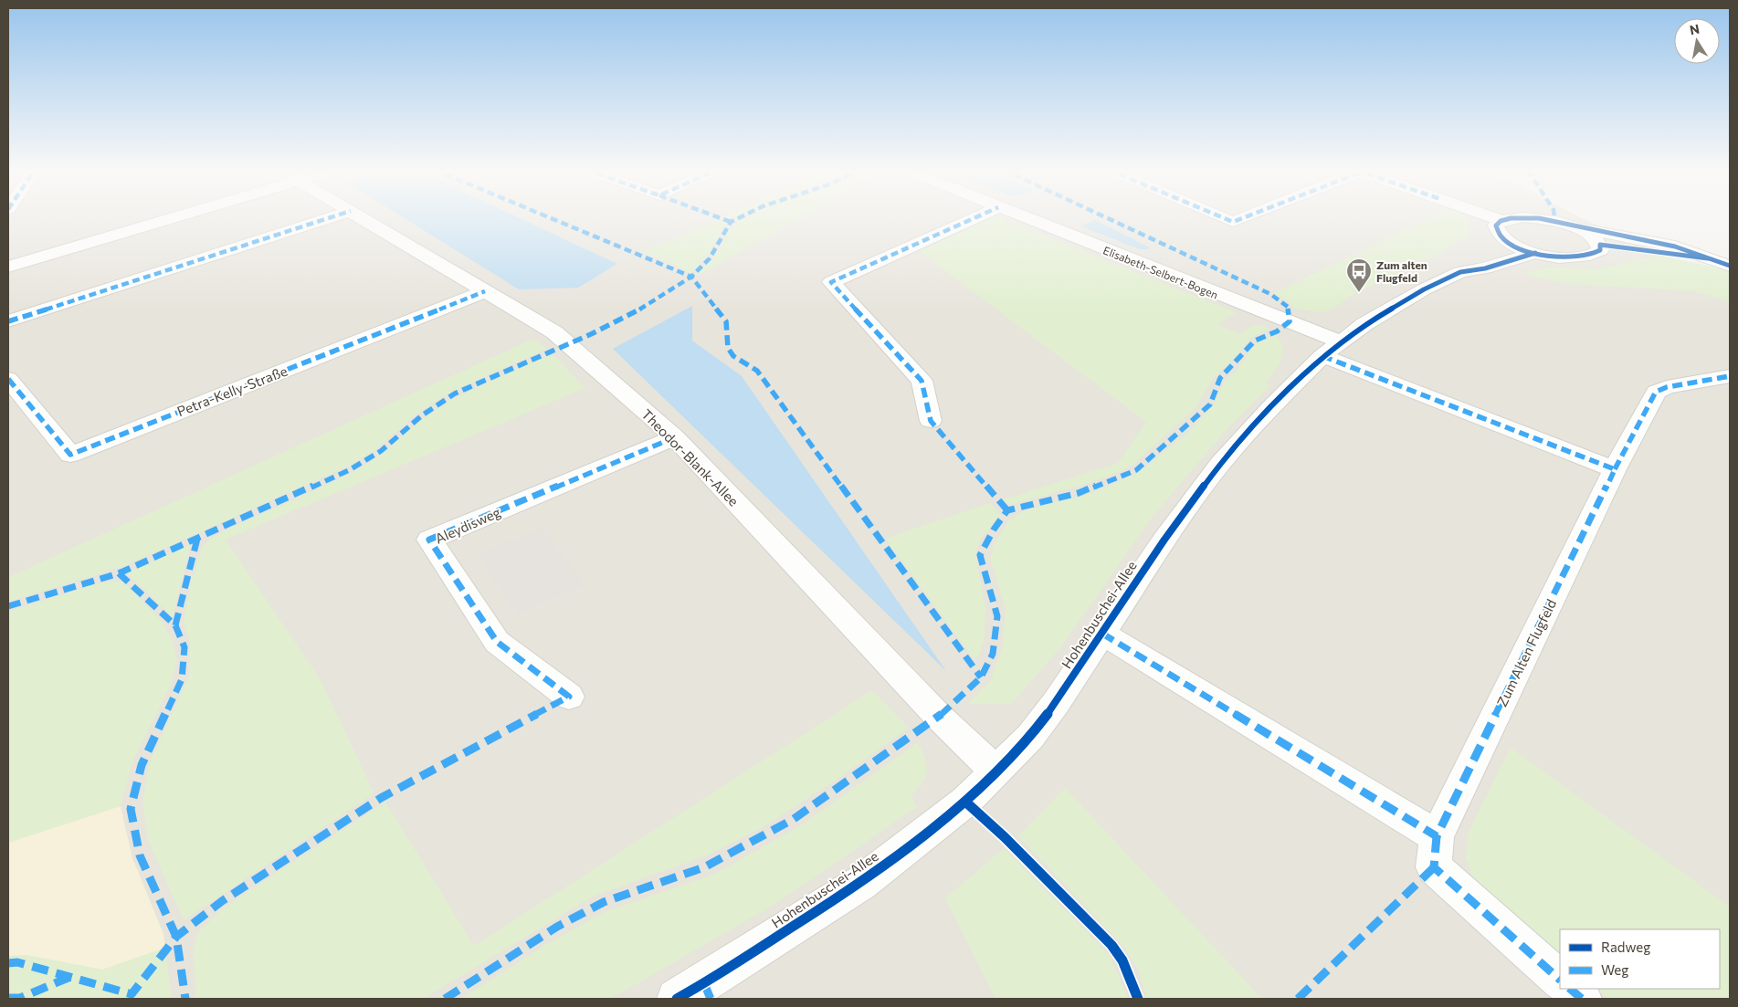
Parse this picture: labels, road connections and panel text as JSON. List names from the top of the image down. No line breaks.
{"streets":{"street":["Elisabeth-Selbert-Bogen","Petra-Kelly-Straße","Theodor-Blank-Allee","Aleydisweg","Hohenbuschei-Allee","Zum Alten Flugfeld"]},"crossings":[["Elisabeth-Selbert-Bogen","Hohenbuschei-Allee"],["Petra-Kelly-Straße","Theodor-Blank-Allee"],["Theodor-Blank-Allee","Aleydisweg"],["Theodor-Blank-Allee","Hohenbuschei-Allee"]],"places":{"bus stop":["Zum alten Flugfeld"]},"legend":["Radweg","Weg"],"north":"top"}
